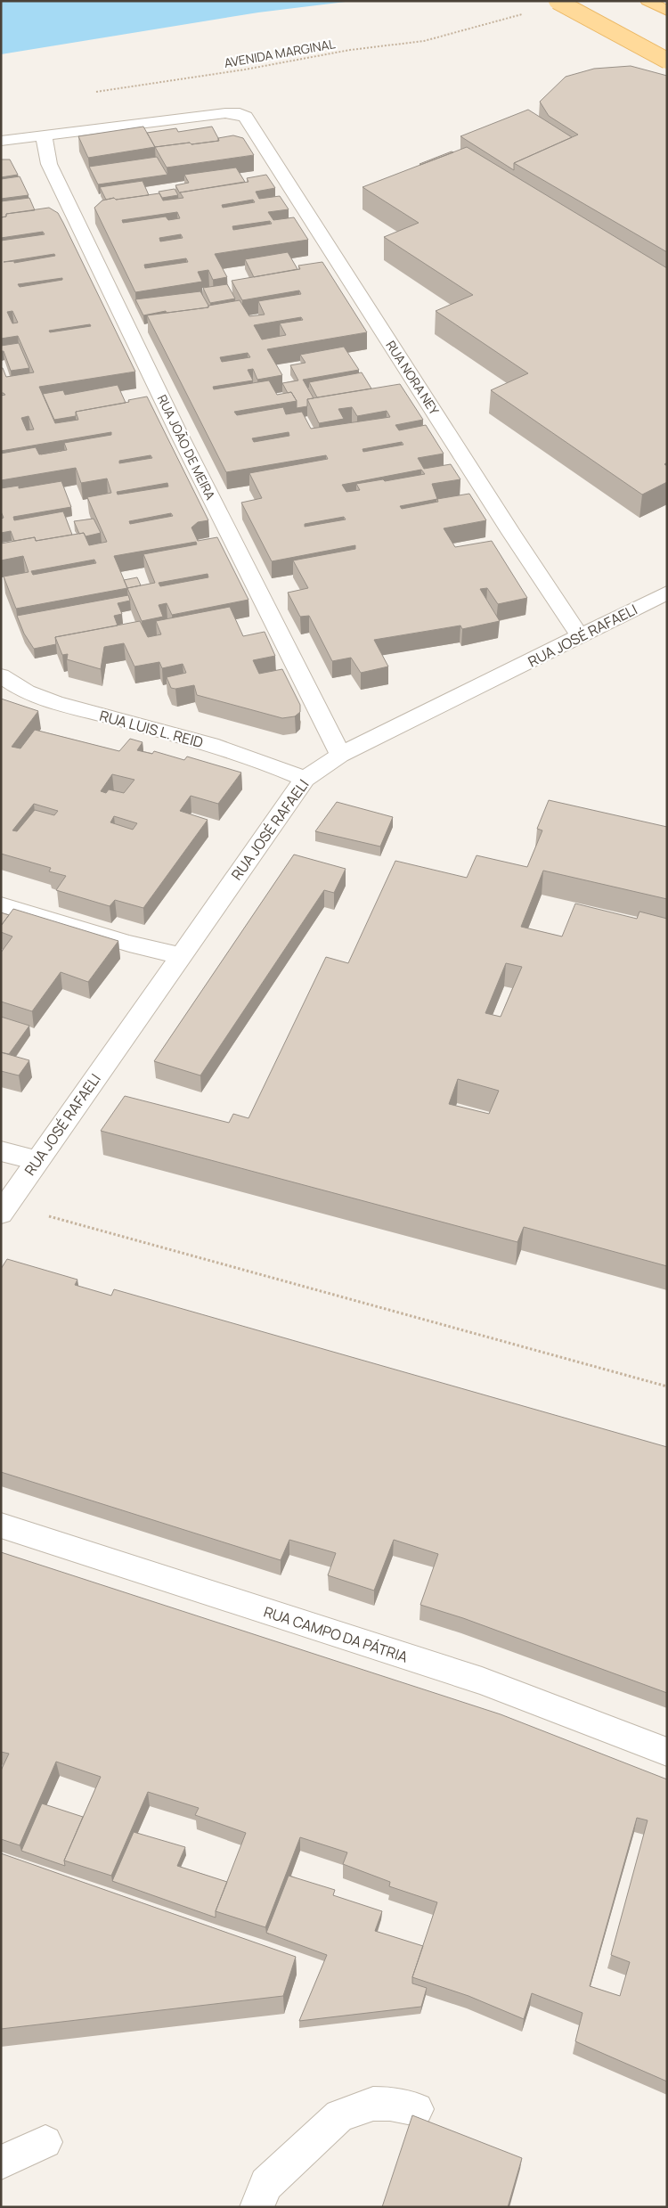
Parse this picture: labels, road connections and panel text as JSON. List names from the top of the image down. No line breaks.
{"streets":{"street":["RUA NORA NEY","RUA JOÃO DE MEIRA","RUA JOSÉ RAFAELI","RUA LUIS L. REID","RUA CAMPO DA PÁTRIA"],"path":["AVENIDA MARGINAL"]},"crossings":[["RUA NORA NEY","RUA JOÃO DE MEIRA"],["RUA NORA NEY","RUA JOSÉ RAFAELI"],["RUA JOÃO DE MEIRA","RUA JOSÉ RAFAELI"],["RUA JOSÉ RAFAELI","RUA LUIS L. REID"]]}
